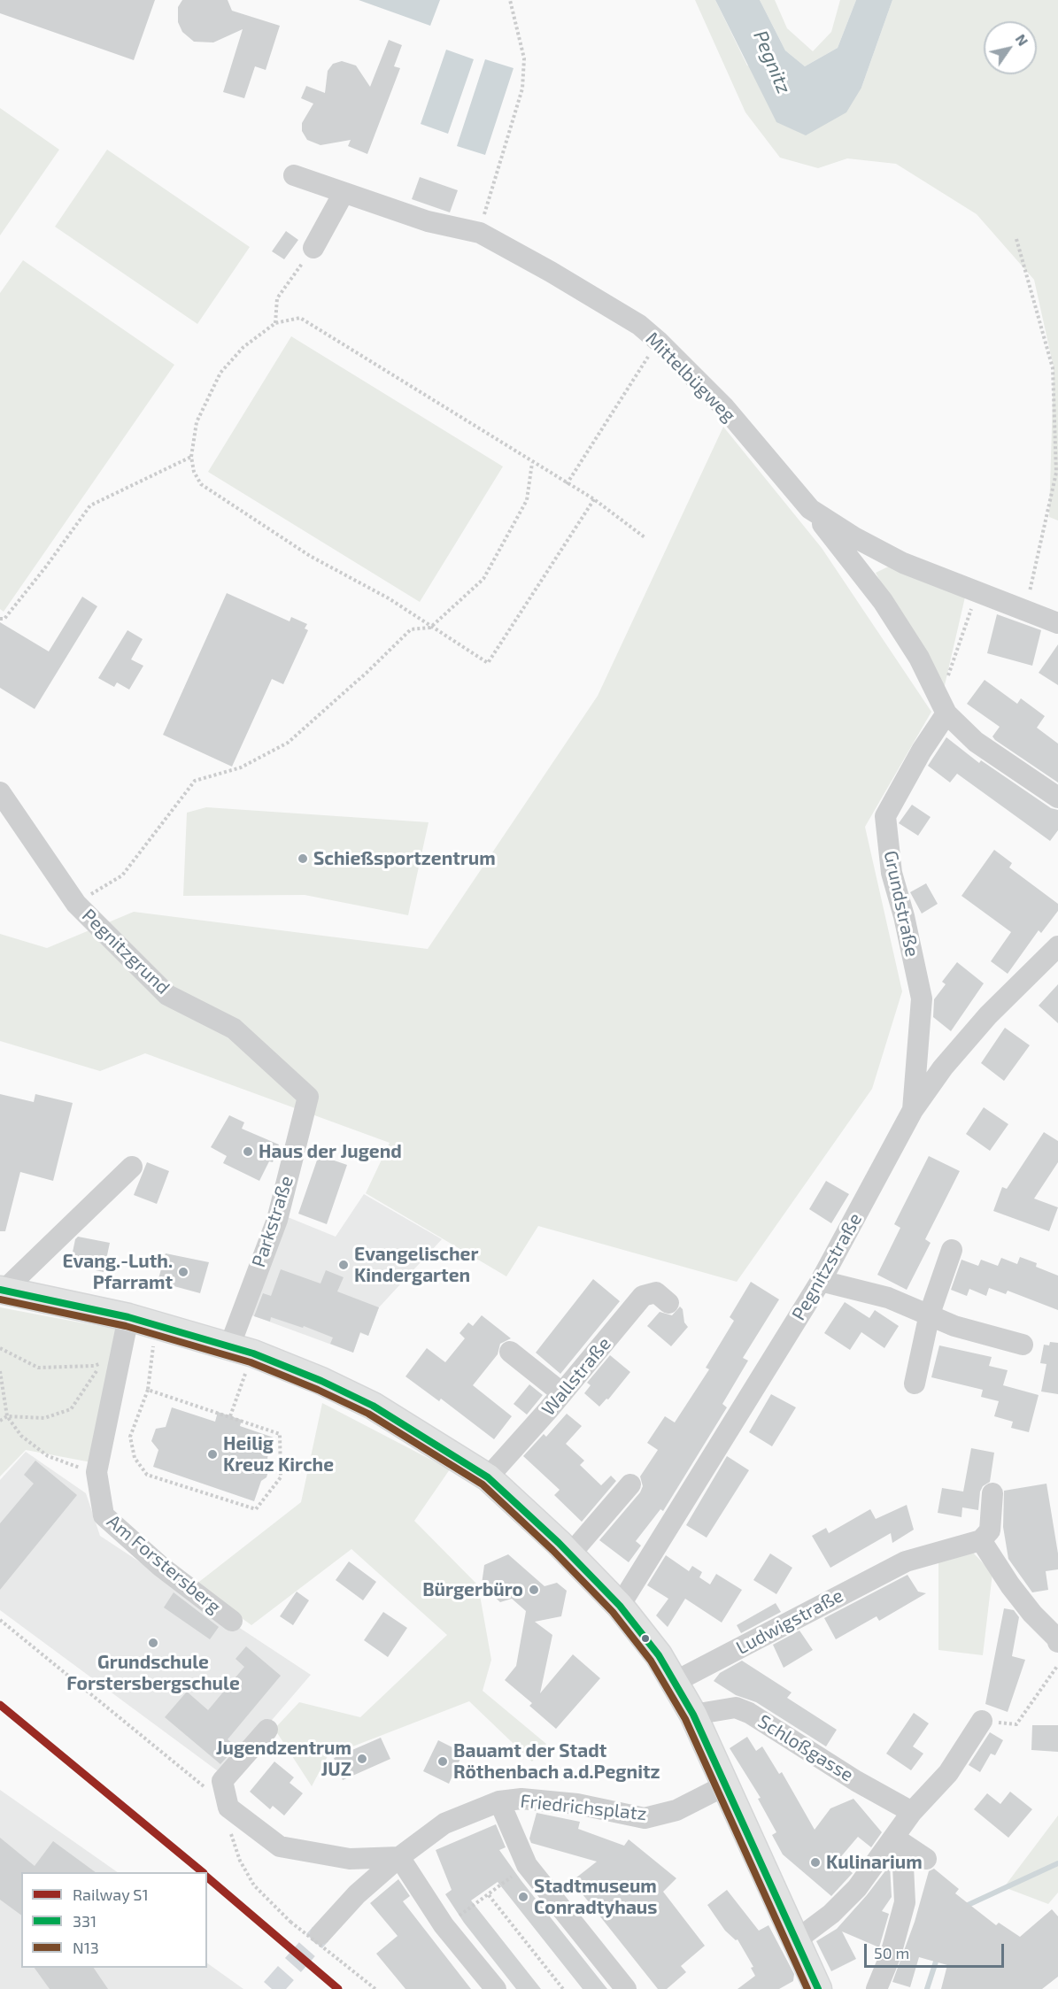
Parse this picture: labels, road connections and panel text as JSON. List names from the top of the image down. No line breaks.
{"streets":{"street":["Mittelbügweg","Grundstraße","Pegnitzgrund","Parkstraße","Pegnitzstraße","Wallstraße","Am Forstersberg","Ludwigstraße","Schloßgasse","Friedrichsplatz"]},"crossings":[["Grundstraße","Pegnitzstraße"],["Pegnitzgrund","Parkstraße"]],"water":["Pegnitz"],"places":["Schießsportzentrum","Haus der Jugend","Evangelischer Kindergarten","Evang.-Luth. Pfarramt","Heilig Kreuz Kirche","Bürgerbüro","Grundschule Forstersbergschule","Jugendzentrum JUZ","Bauamt der Stadt Röthenbach a.d.Pegnitz","Kulinarium","Stadtmuseum Conradtyhaus"],"lines":["transit line 331","transit line N13","rail line S1"],"legend":["Railway S1","331","N13"],"scale_bar":"50 m","north":"top right"}
